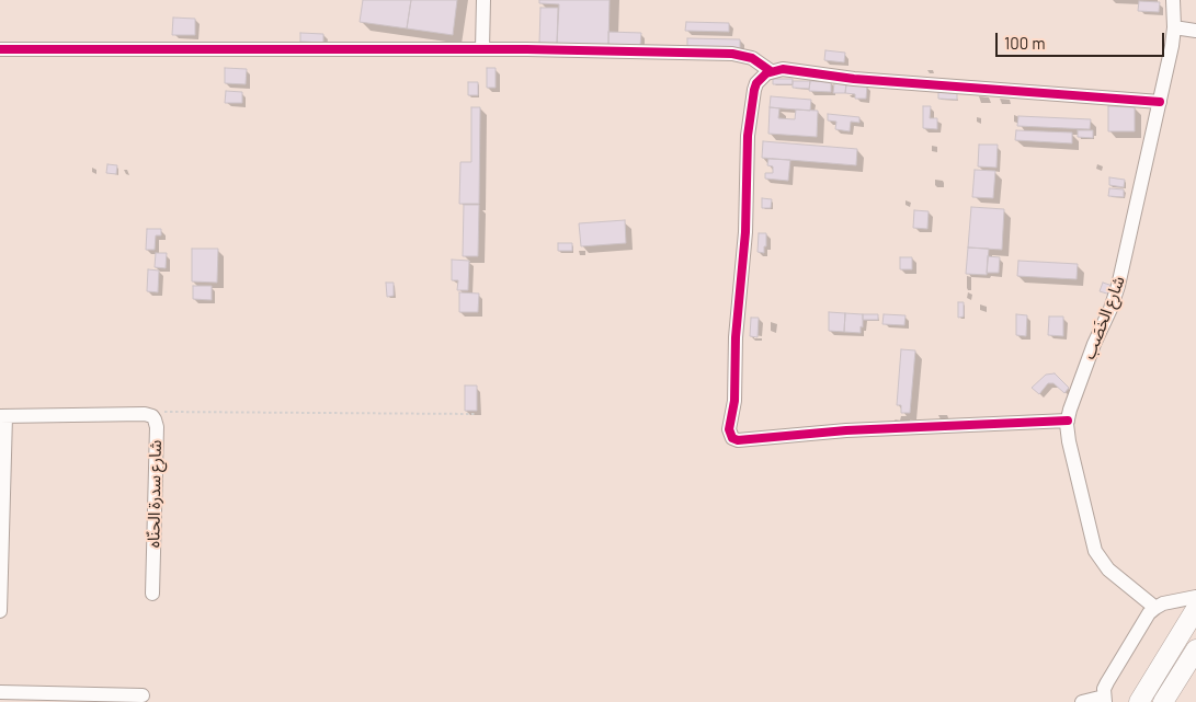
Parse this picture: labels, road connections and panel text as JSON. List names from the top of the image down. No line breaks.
{"streets":{"street":["شارع الخَصَب","شارع سدرة الحنّاه"]},"scale_bar":"100 m"}
